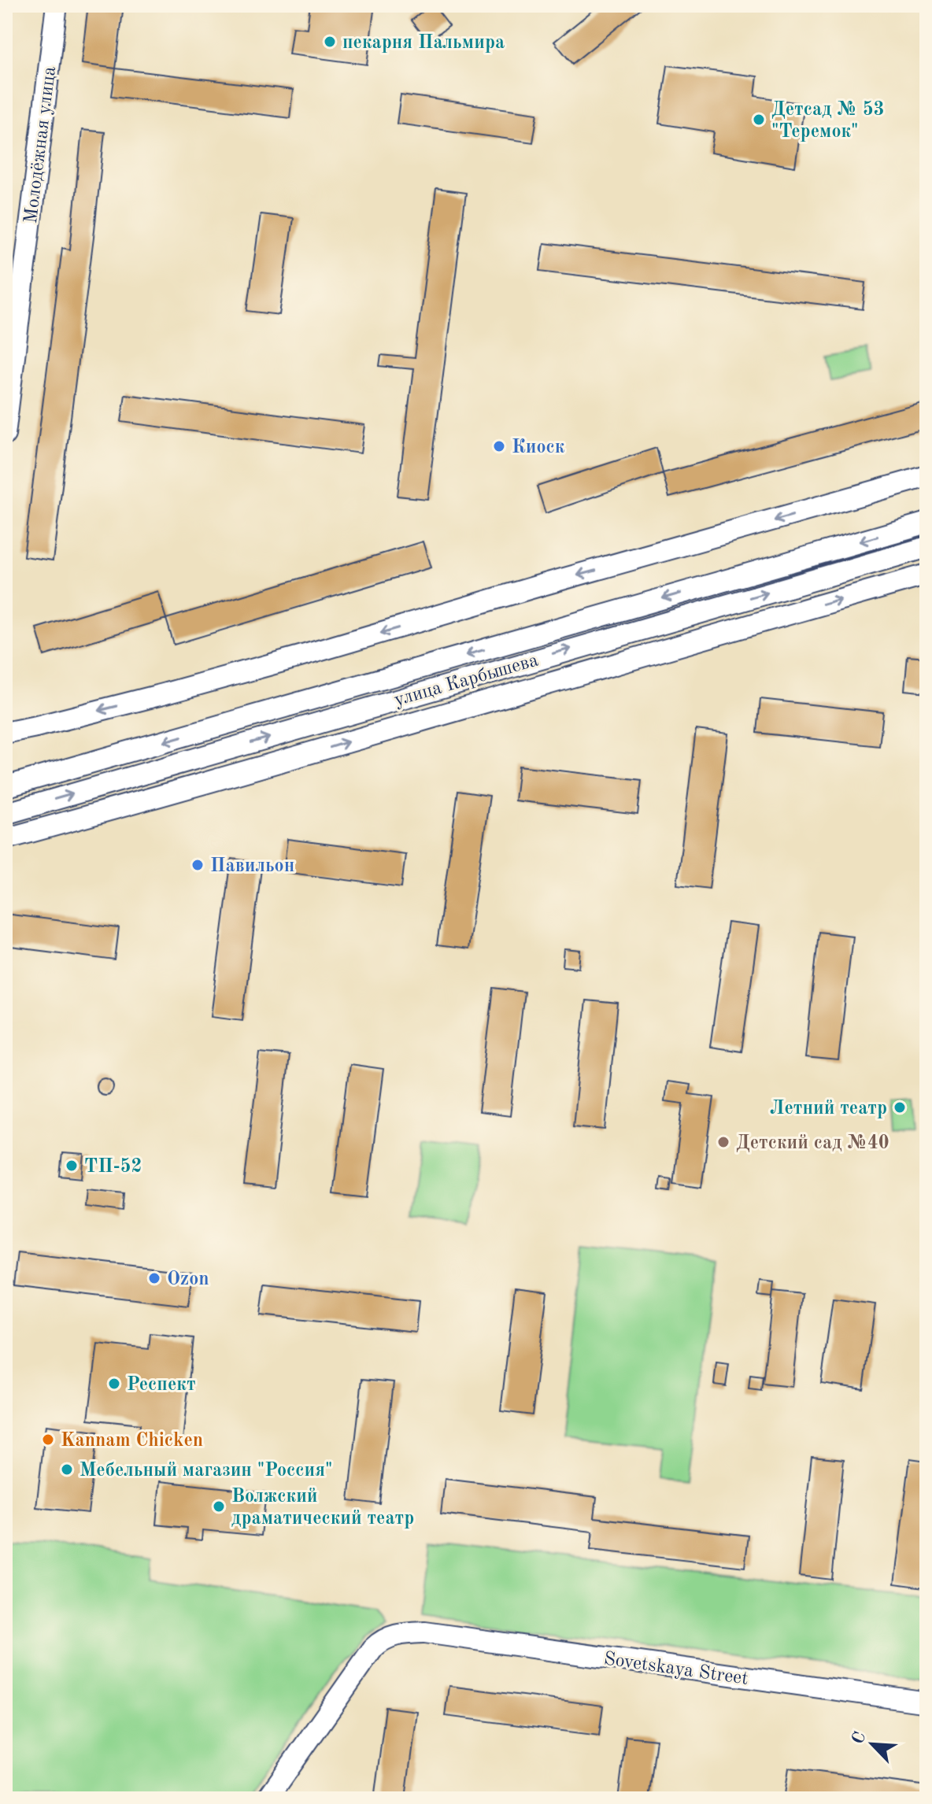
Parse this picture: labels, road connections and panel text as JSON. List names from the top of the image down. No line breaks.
{"streets":{"street":["Молодёжная улица","улица Карбышева","Sovetskaya Street"]},"places":["пекарня Пальмира","Детсад № 53 \"Теремок\"","Киоск","Павильон","Летний театр","Детский сад №40","ТП-52","Ozon","Респект","Kannam Chicken","Мебельный магазин \"Россия\"","Волжский драматический театр"],"north":"top left"}
